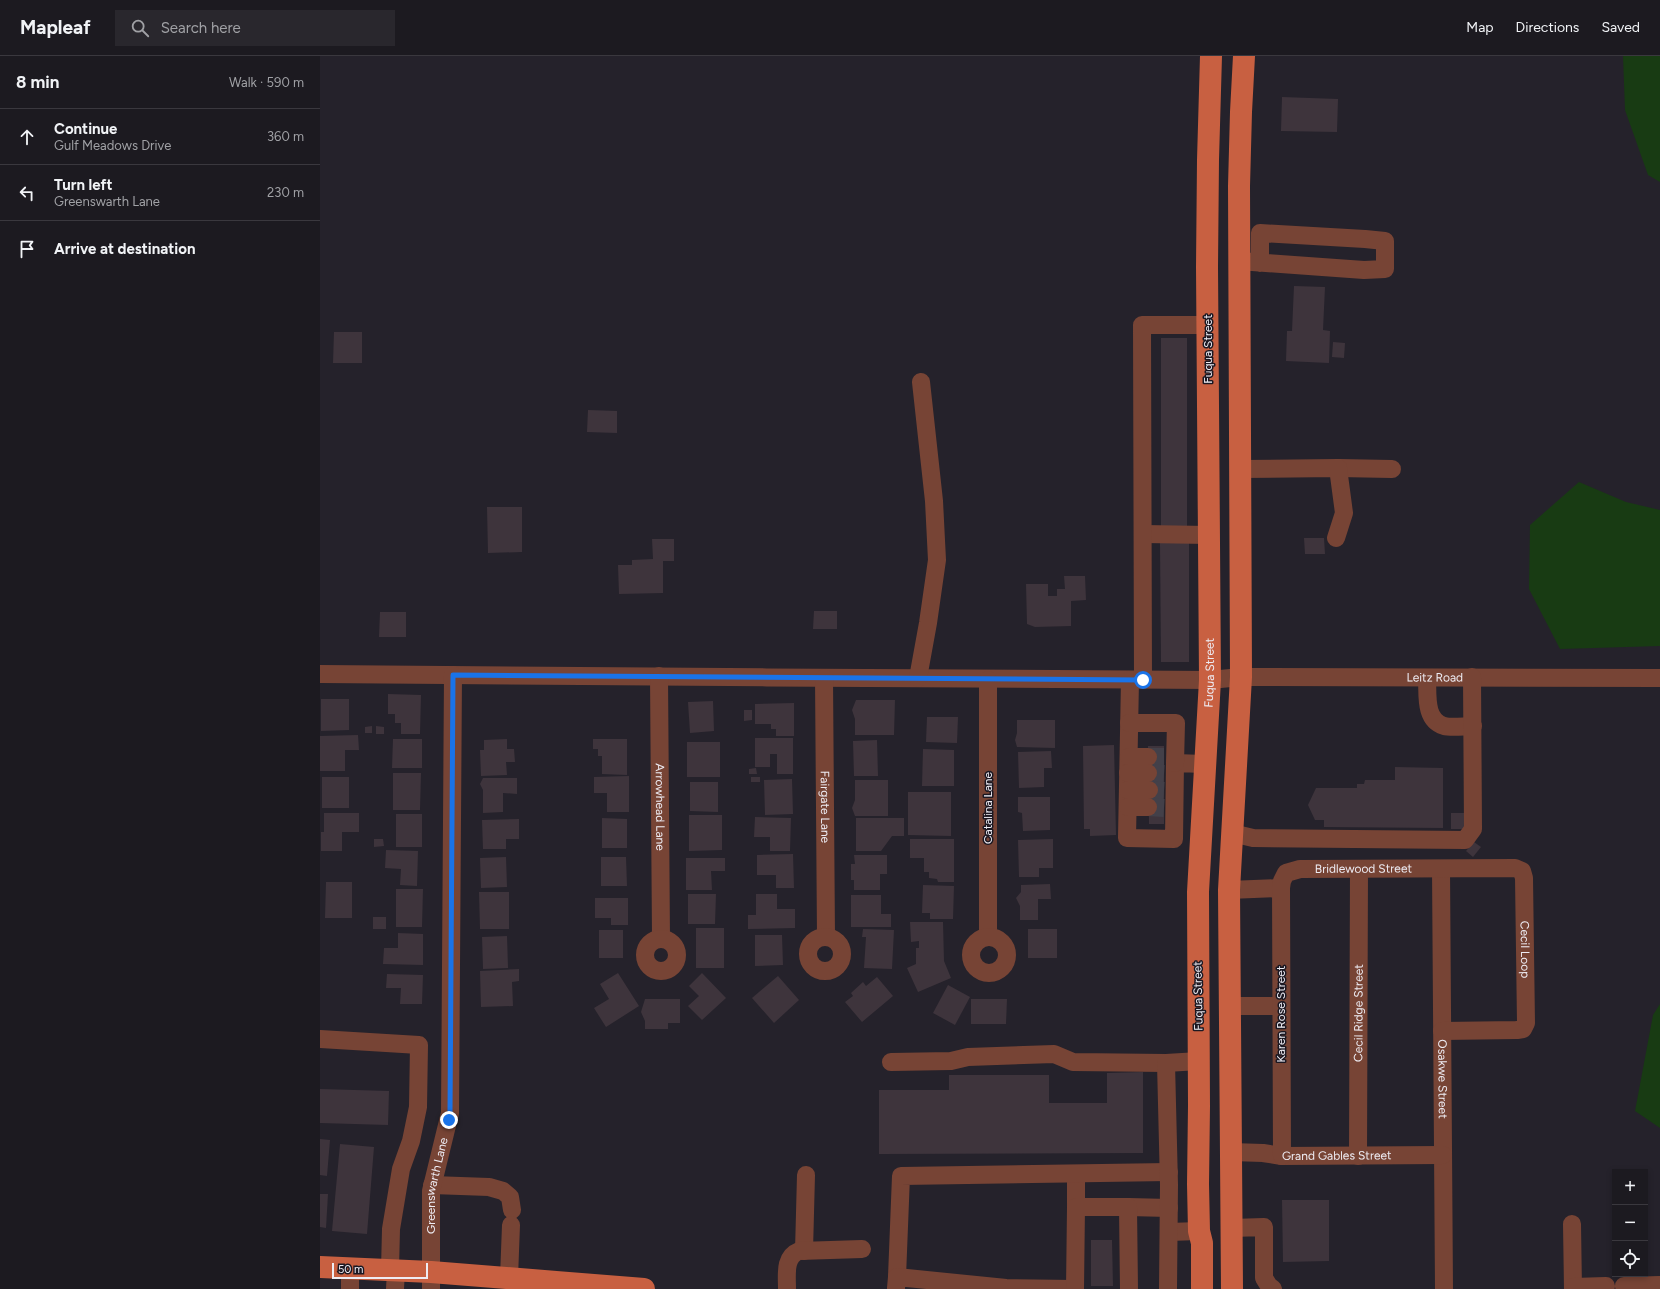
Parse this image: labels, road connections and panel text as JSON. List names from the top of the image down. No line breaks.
{"streets":{"main road":["Fuqua Street"],"street":["Leitz Road","Arrowhead Lane","Fairgate Lane","Catalina Lane","Bridlewood Street","Cecil Loop","Cecil Ridge Street","Karen Rose Street","Osakwe Street","Grand Gables Street","Greenswarth Lane"]},"crossings":[["Fuqua Street","Leitz Road"],["Leitz Road","Arrowhead Lane"],["Leitz Road","Fairgate Lane"],["Leitz Road","Catalina Lane"],["Leitz Road","Greenswarth Lane"],["Bridlewood Street","Cecil Loop"],["Bridlewood Street","Cecil Ridge Street"],["Bridlewood Street","Karen Rose Street"],["Bridlewood Street","Osakwe Street"],["Cecil Loop","Osakwe Street"],["Cecil Ridge Street","Grand Gables Street"],["Karen Rose Street","Grand Gables Street"],["Osakwe Street","Grand Gables Street"]],"scale_bar":"50 m","page":{"header":"Mapleaf","search":"Search here","nav":["Map","Directions","Saved"],"heading":["8 min","Walk · 590 m"],"list":[["Continue","Gulf Meadows Drive","360 m"],["Turn left","Greenswarth Lane","230 m"],"Arrive at destination"],"map_buttons":["+","−"],"scale":"50 m"}}
